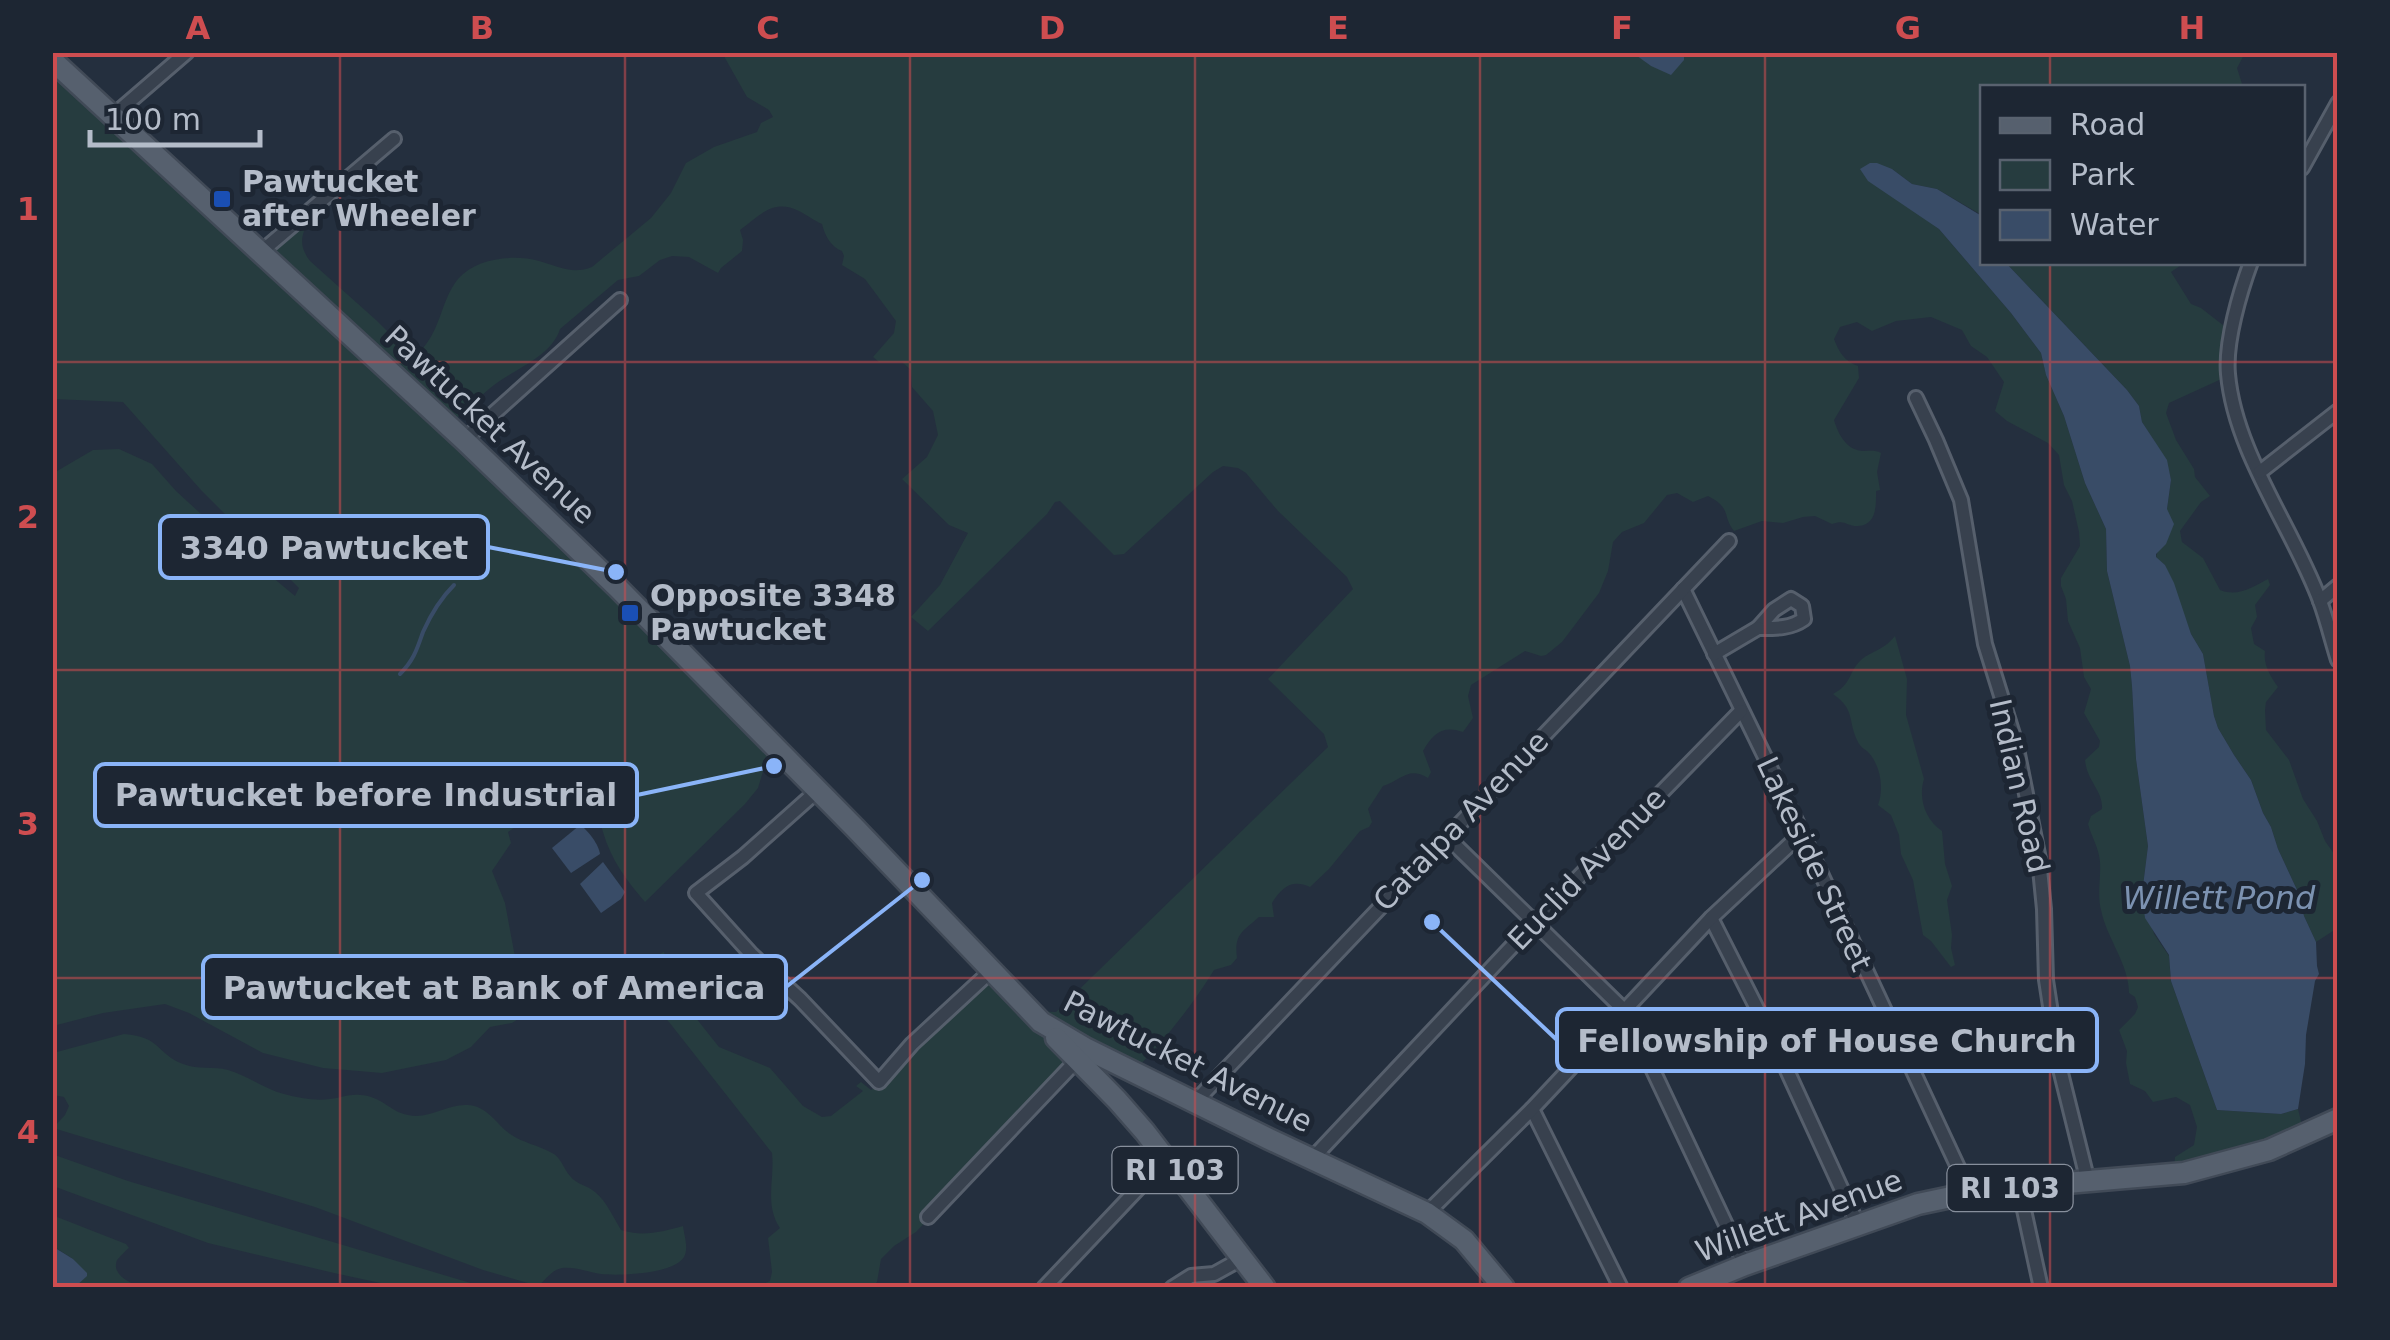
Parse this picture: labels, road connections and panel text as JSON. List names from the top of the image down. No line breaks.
{"streets":{"main road":["Pawtucket Avenue","RI 103","Willett Avenue"],"street":["Indian Road","Catalpa Avenue","Lakeside Street","Euclid Avenue"]},"crossings":[["Pawtucket Avenue","Catalpa Avenue"],["Pawtucket Avenue","Euclid Avenue"],["Pawtucket Avenue","RI 103"],["Indian Road","Willett Avenue"],["Catalpa Avenue","Lakeside Street"],["Lakeside Street","Euclid Avenue"],["Lakeside Street","Willett Avenue"]],"water":["Willett Pond"],"places":{"transit":["Pawtucket after Wheeler","Opposite 3348 Pawtucket"],"other":["3340 Pawtucket","Pawtucket before Industrial","Pawtucket at Bank of America","Fellowship of House Church"]},"legend":["Road","Park","Water"],"scale_bar":"100 m","grid":{"columns":["A","B","C","D","E","F","G","H"],"rows":["1","2","3","4"]}}
